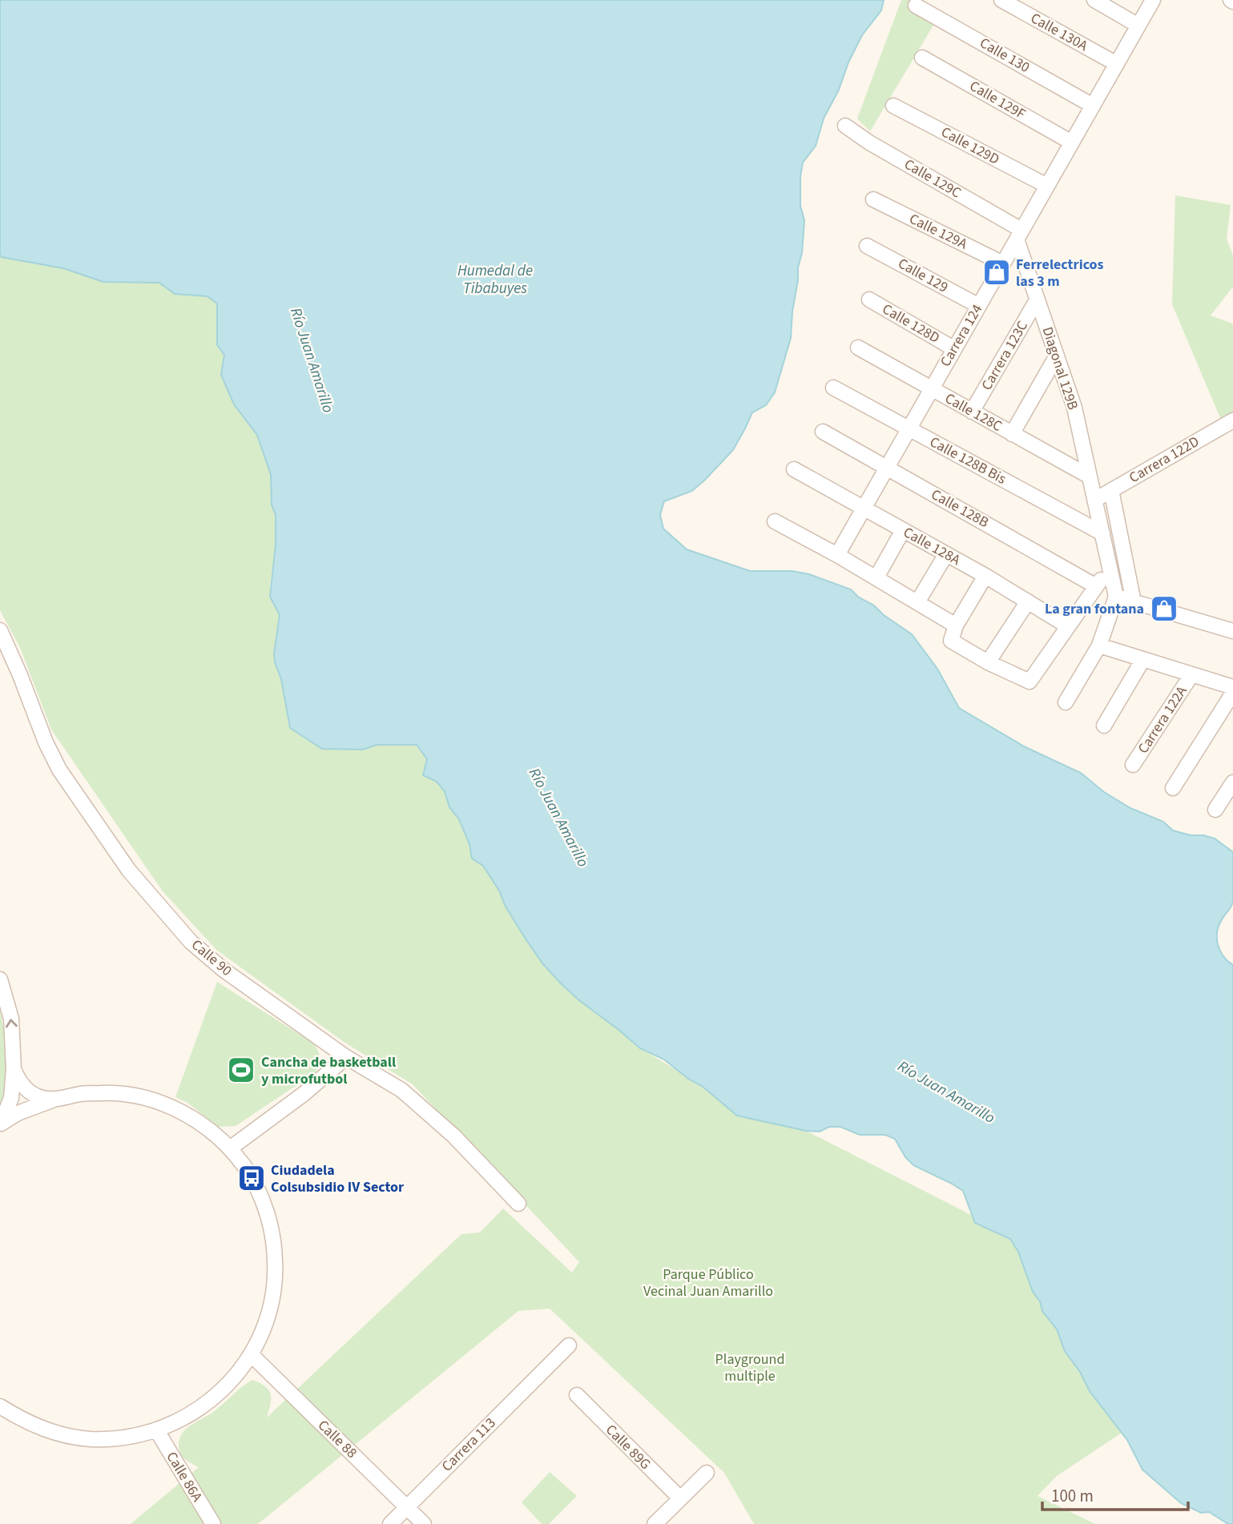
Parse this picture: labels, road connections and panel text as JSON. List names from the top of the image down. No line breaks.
{"streets":{"street":["Calle 130A","Calle 130","Calle 129F","Calle 129D","Calle 129C","Calle 129A","Calle 129","Calle 128D","Carrera 124","Carrera 123C","Diagonal 129B","Calle 128C","Carrera 122D","Calle 128B Bis","Calle 128B","Calle 128A","Carrera 122A","Calle 90","Calle 88","Carrera 113","Calle 89G","Calle 86A"]},"crossings":[["Calle 130A","Carrera 124"],["Calle 130","Carrera 124"],["Calle 129F","Carrera 124"],["Calle 129D","Carrera 124"],["Calle 129C","Carrera 124"],["Calle 129C","Diagonal 129B"],["Calle 129A","Carrera 124"],["Calle 129","Carrera 124"],["Calle 128D","Carrera 124"],["Carrera 124","Diagonal 129B"],["Carrera 124","Calle 128C"],["Carrera 124","Calle 128B Bis"],["Carrera 124","Calle 128B"],["Carrera 124","Calle 128A"],["Carrera 123C","Diagonal 129B"],["Carrera 123C","Calle 128C"],["Diagonal 129B","Calle 128C"],["Diagonal 129B","Carrera 122D"],["Diagonal 129B","Calle 128B Bis"],["Calle 88","Carrera 113"]],"water":["Humedal de Tibabuyes","Río Juan Amarillo"],"parks":["Parque Público Vecinal Juan Amarillo","Playground multiple"],"places":{"shop":["Ferrelectricos las 3 m","La gran fontana"],"sports":["Cancha de basketball y microfutbol"],"bus stop":["Ciudadela Colsubsidio IV Sector"]},"scale_bar":"100 m"}
